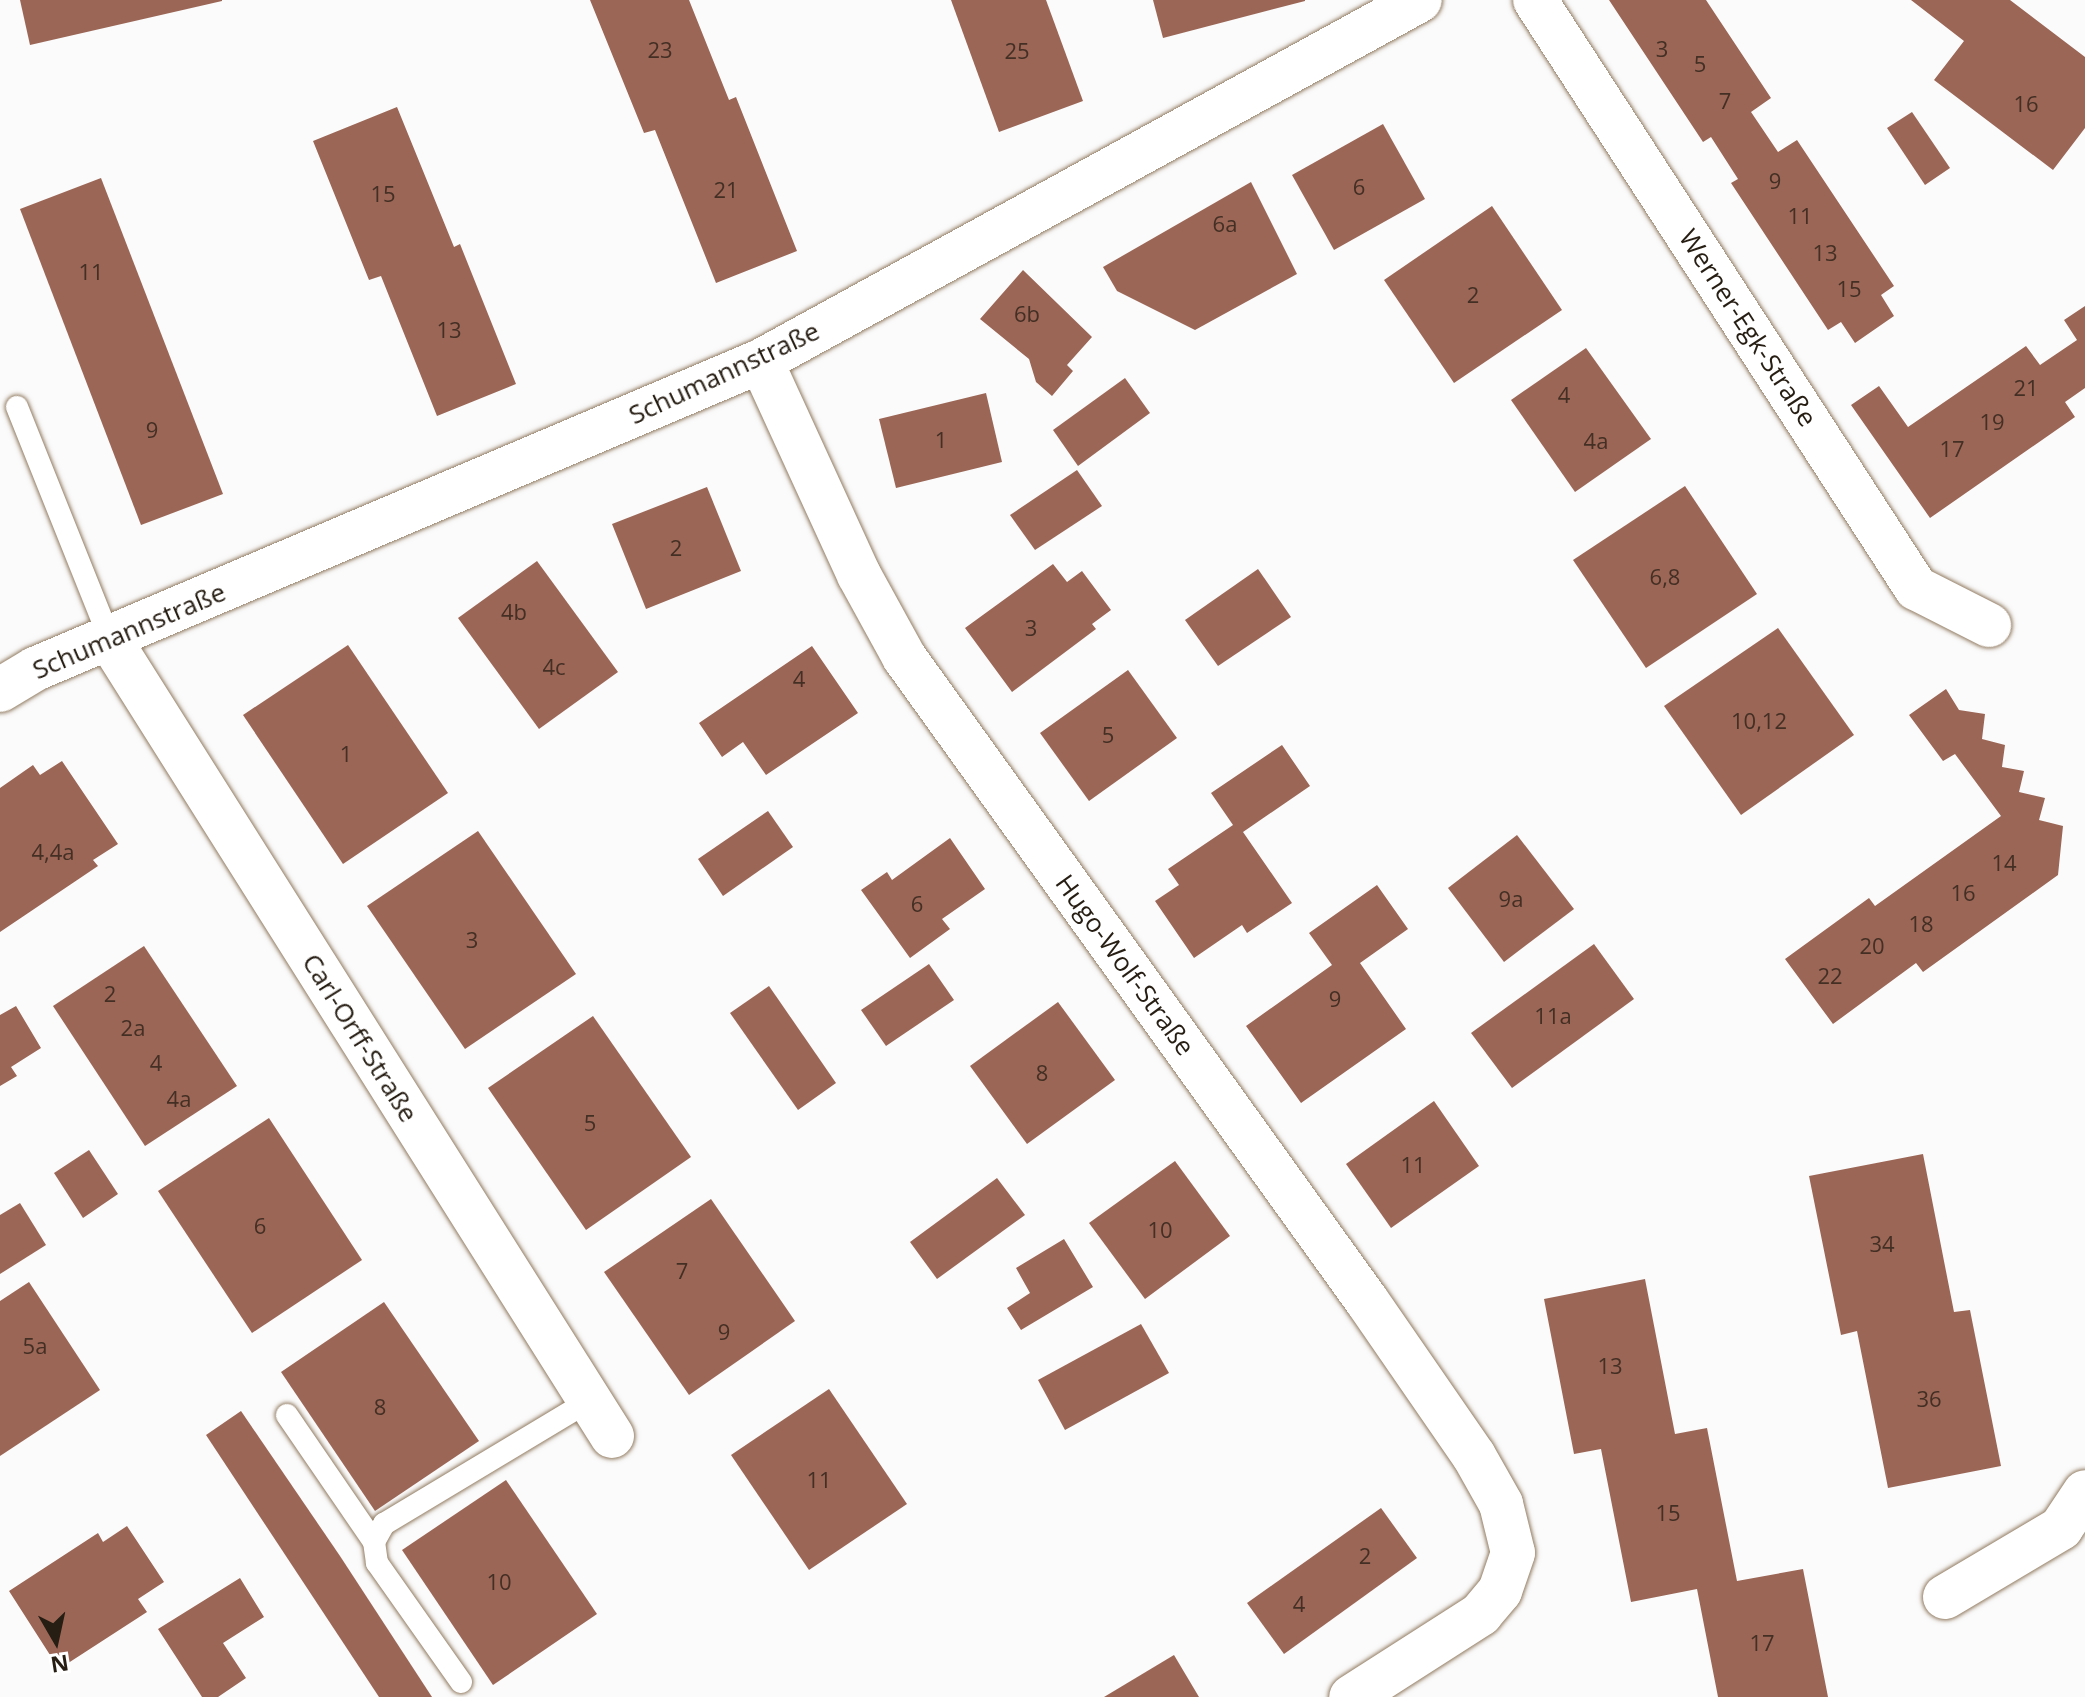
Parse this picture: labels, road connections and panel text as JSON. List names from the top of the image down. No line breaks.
{"streets":{"street":["Werner-Egk-Straße","Schumannstraße","Hugo-Wolf-Straße","Carl-Orff-Straße"]},"crossings":[["Schumannstraße","Hugo-Wolf-Straße"],["Schumannstraße","Carl-Orff-Straße"]],"house_numbers":["3","23","25","5","7","16","9","6","21","15","11","6a","13","11","15","2","6b","13","21","4","19","9","1","4a","17","2","6,8","4b","3","4c","4","10,12","5","1","4,4a","14","16","9a","6","18","3","20","22","2","9","11a","2a","4","8","4a","5","11","6","10","34","7","9","5a","13","36","8","11","15","2","10","4","17"],"north":"bottom"}
